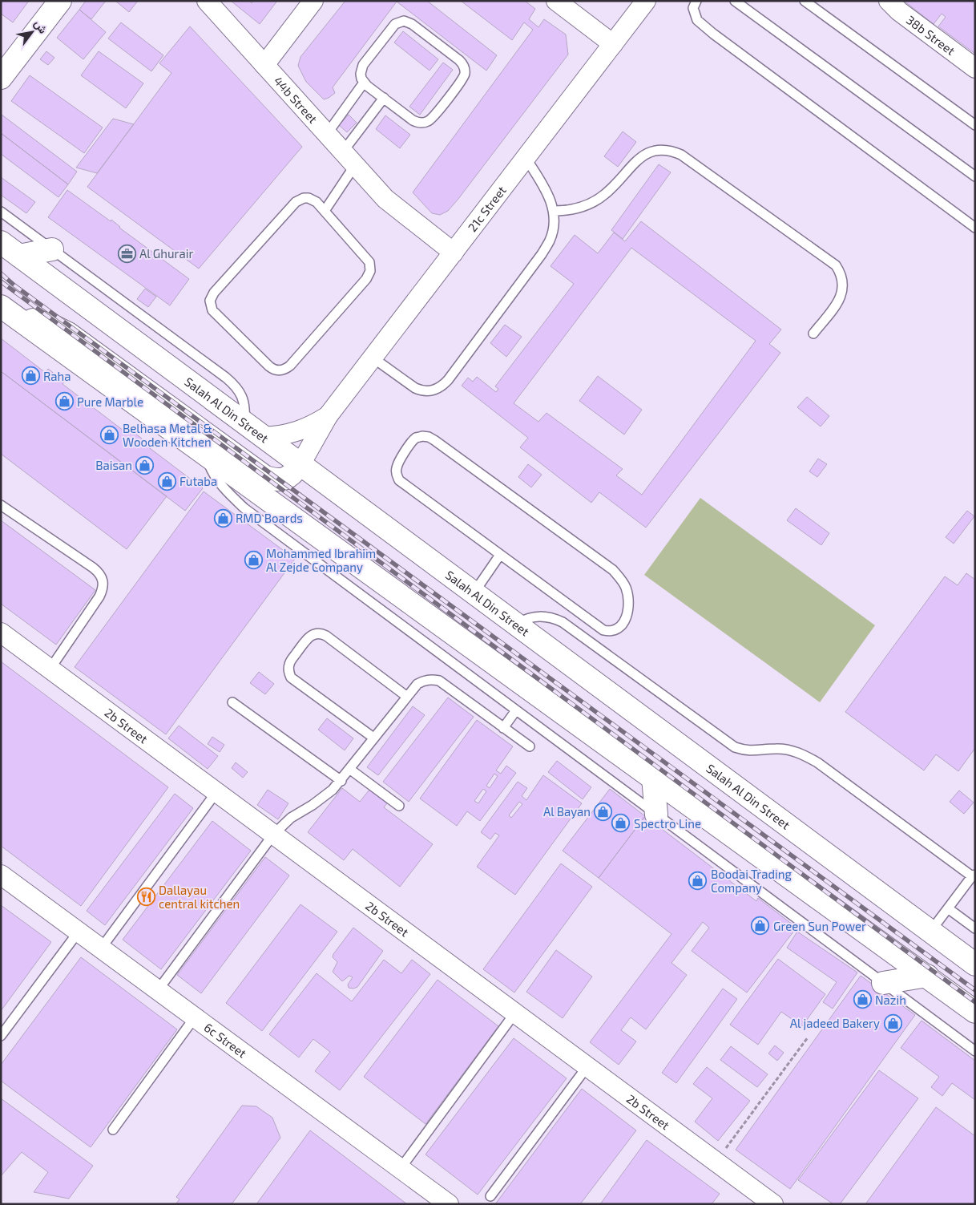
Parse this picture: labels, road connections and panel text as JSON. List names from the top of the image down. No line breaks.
{"streets":{"main road":["Salah Al Din Street"],"street":["38b Street","44b Street","21c Street","2b Street","6c Street"]},"crossings":[["44b Street","21c Street"],["21c Street","Salah Al Din Street"]],"places":{"office":["Al Ghurair"],"shop":["Raha","Pure Marble","Belhasa Metal & Wooden Kitchen","Baisan","Futaba","RMD Boards","Mohammed Ibrahim Al Zejde Company","Al Bayan","Spectro Line","Boodai Trading Company","Green Sun Power","Nazih","Al jadeed Bakery"],"restaurant":["Dallayau central kitchen"]},"north":"top right"}
